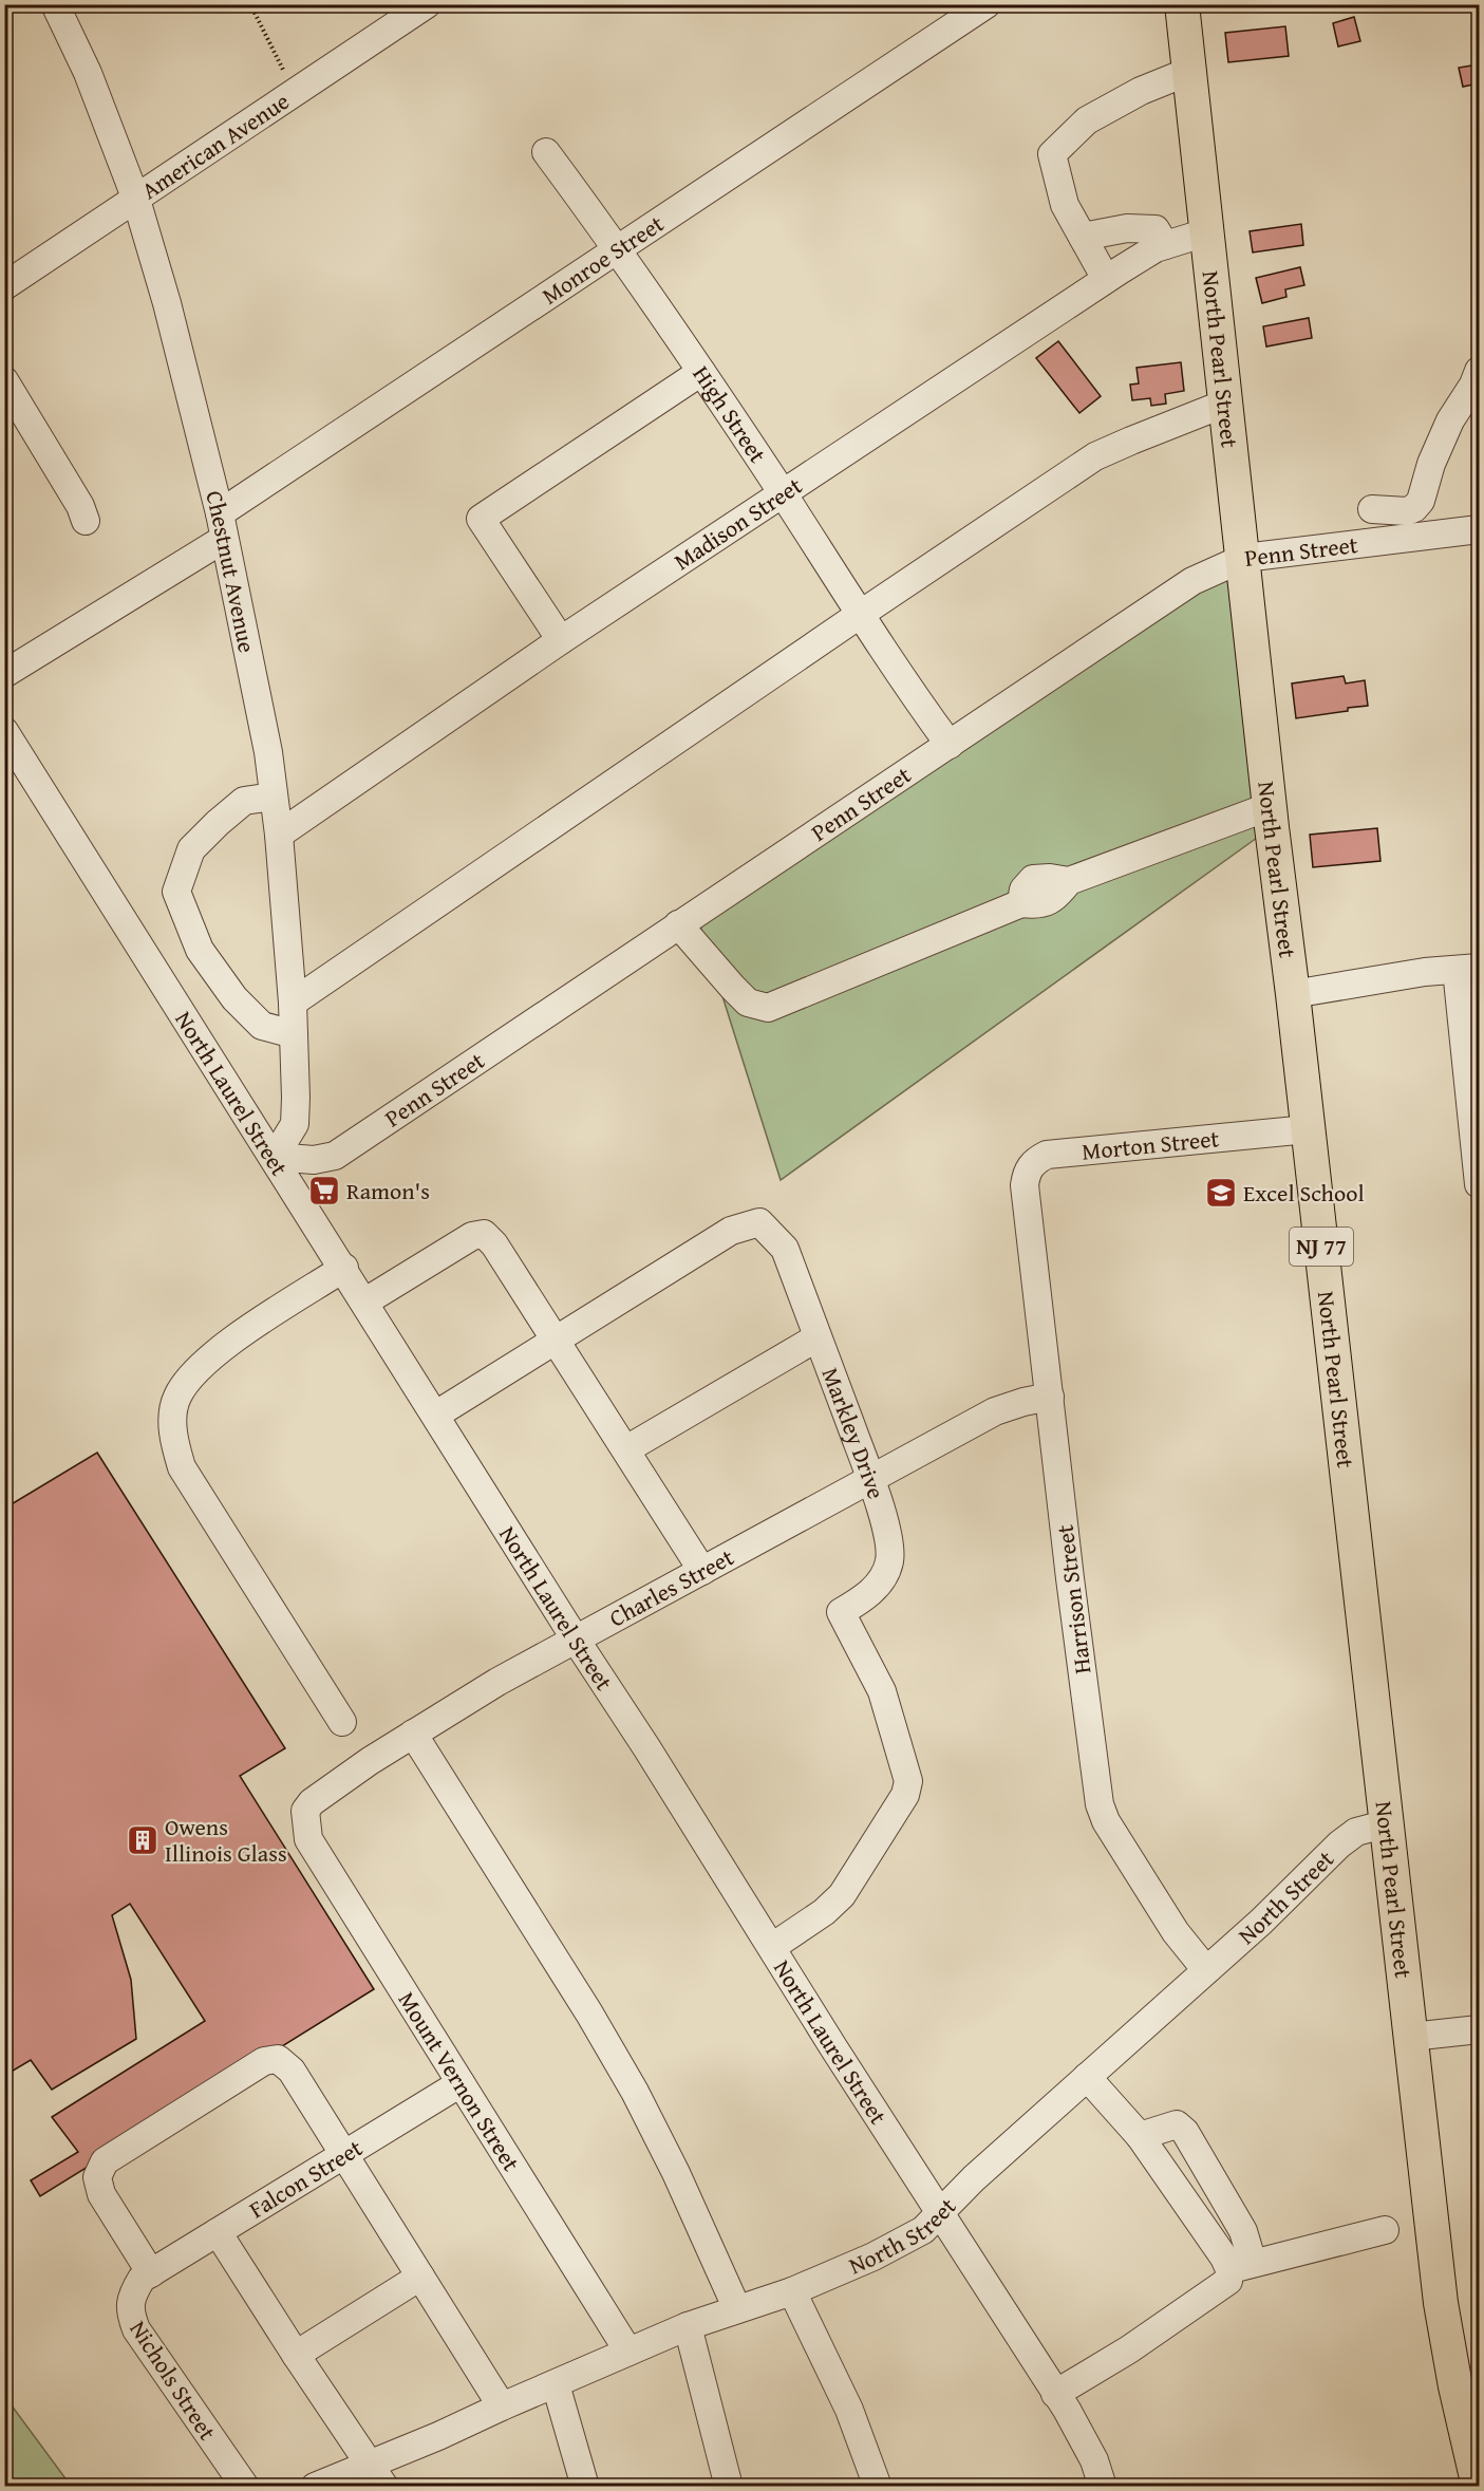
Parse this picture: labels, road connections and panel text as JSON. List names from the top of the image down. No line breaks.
{"streets":{"main road":["North Pearl Street","NJ 77"],"street":["American Avenue","Monroe Street","High Street","Madison Street","Penn Street","Chestnut Avenue","North Laurel Street","Morton Street","Markley Drive","Charles Street","Harrison Street","North Street","Mount Vernon Street","Falcon Street","Nichols Street"]},"crossings":[["American Avenue","Chestnut Avenue"],["Monroe Street","High Street"],["Monroe Street","Chestnut Avenue"],["North Pearl Street","Madison Street"],["North Pearl Street","Penn Street"],["North Pearl Street","Morton Street"],["North Pearl Street","North Street"],["High Street","Madison Street"],["High Street","Penn Street"],["Madison Street","Chestnut Avenue"],["Penn Street","Chestnut Avenue"],["Penn Street","North Laurel Street"],["Chestnut Avenue","North Laurel Street"],["North Laurel Street","Markley Drive"],["North Laurel Street","Charles Street"],["North Laurel Street","North Street"],["Morton Street","Harrison Street"],["Markley Drive","Charles Street"],["Charles Street","Harrison Street"],["Charles Street","Mount Vernon Street"],["Harrison Street","North Street"],["North Street","Mount Vernon Street"],["Mount Vernon Street","Falcon Street"],["Falcon Street","Nichols Street"]],"places":{"supermarket":["Ramon's"],"school or university":["Excel School"],"building":["Owens Illinois Glass"]}}
